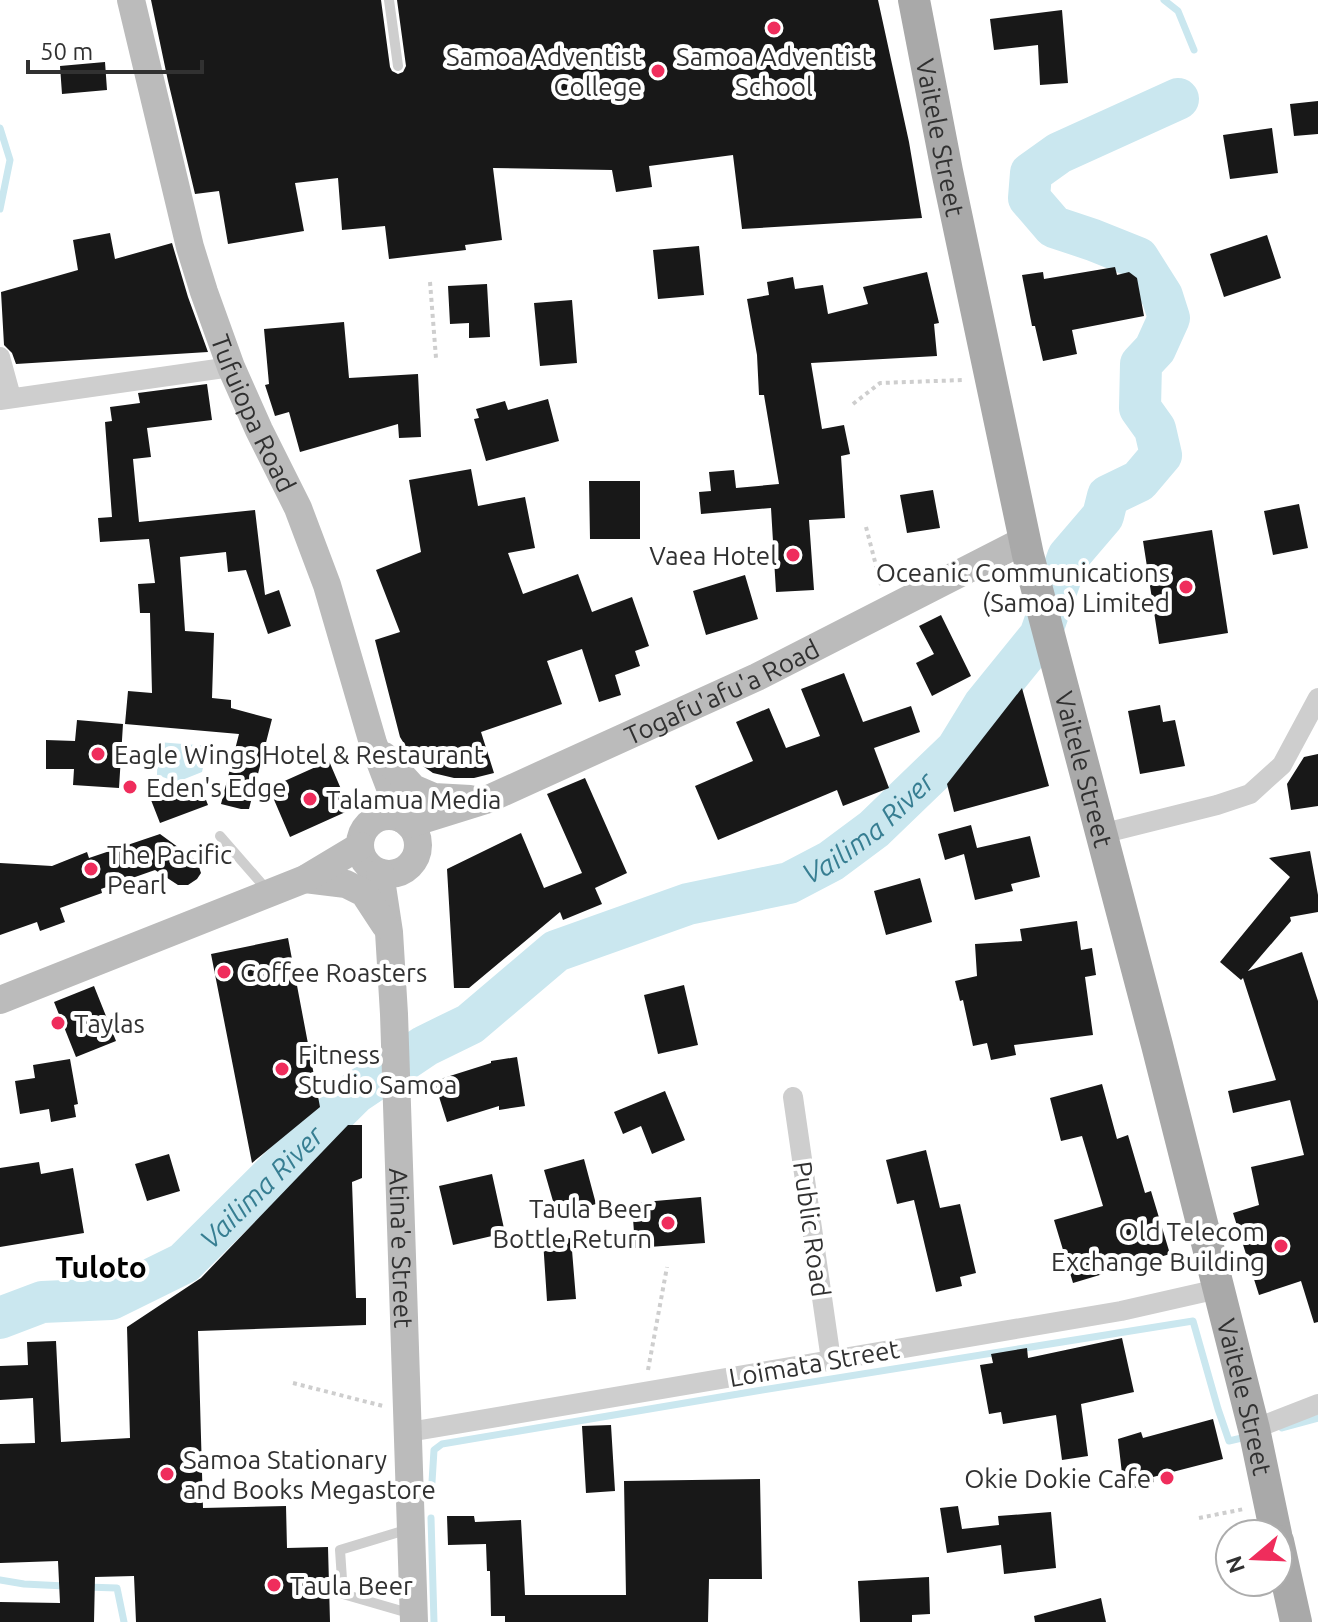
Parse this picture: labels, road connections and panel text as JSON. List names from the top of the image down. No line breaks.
{"streets":{"main road":["Vaitele Street","Tufuiopa Road","Togafu'afu'a Road","Atina'e Street"],"street":["Public Road","Loimata Street"]},"crossings":[["Vaitele Street","Togafu'afu'a Road"],["Vaitele Street","Loimata Street"],["Tufuiopa Road","Togafu'afu'a Road"],["Public Road","Loimata Street"],["Atina'e Street","Loimata Street"]],"districts":["Tuloto"],"water":["Vailima River"],"places":["Samoa Adventist School","Samoa Adventist College","Vaea Hotel","Oceanic Communications (Samoa) Limited","Eagle Wings Hotel & Restaurant","Eden's Edge","Talamua Media","The Pacific Pearl","Coffee Roasters","Taylas","Fitness Studio Samoa","Taula Beer Bottle Return","Old Telecom Exchange Building","Samoa Stationary and Books Megastore","Okie Dokie Cafe","Taula Beer"],"scale_bar":"50 m","north":"left"}
